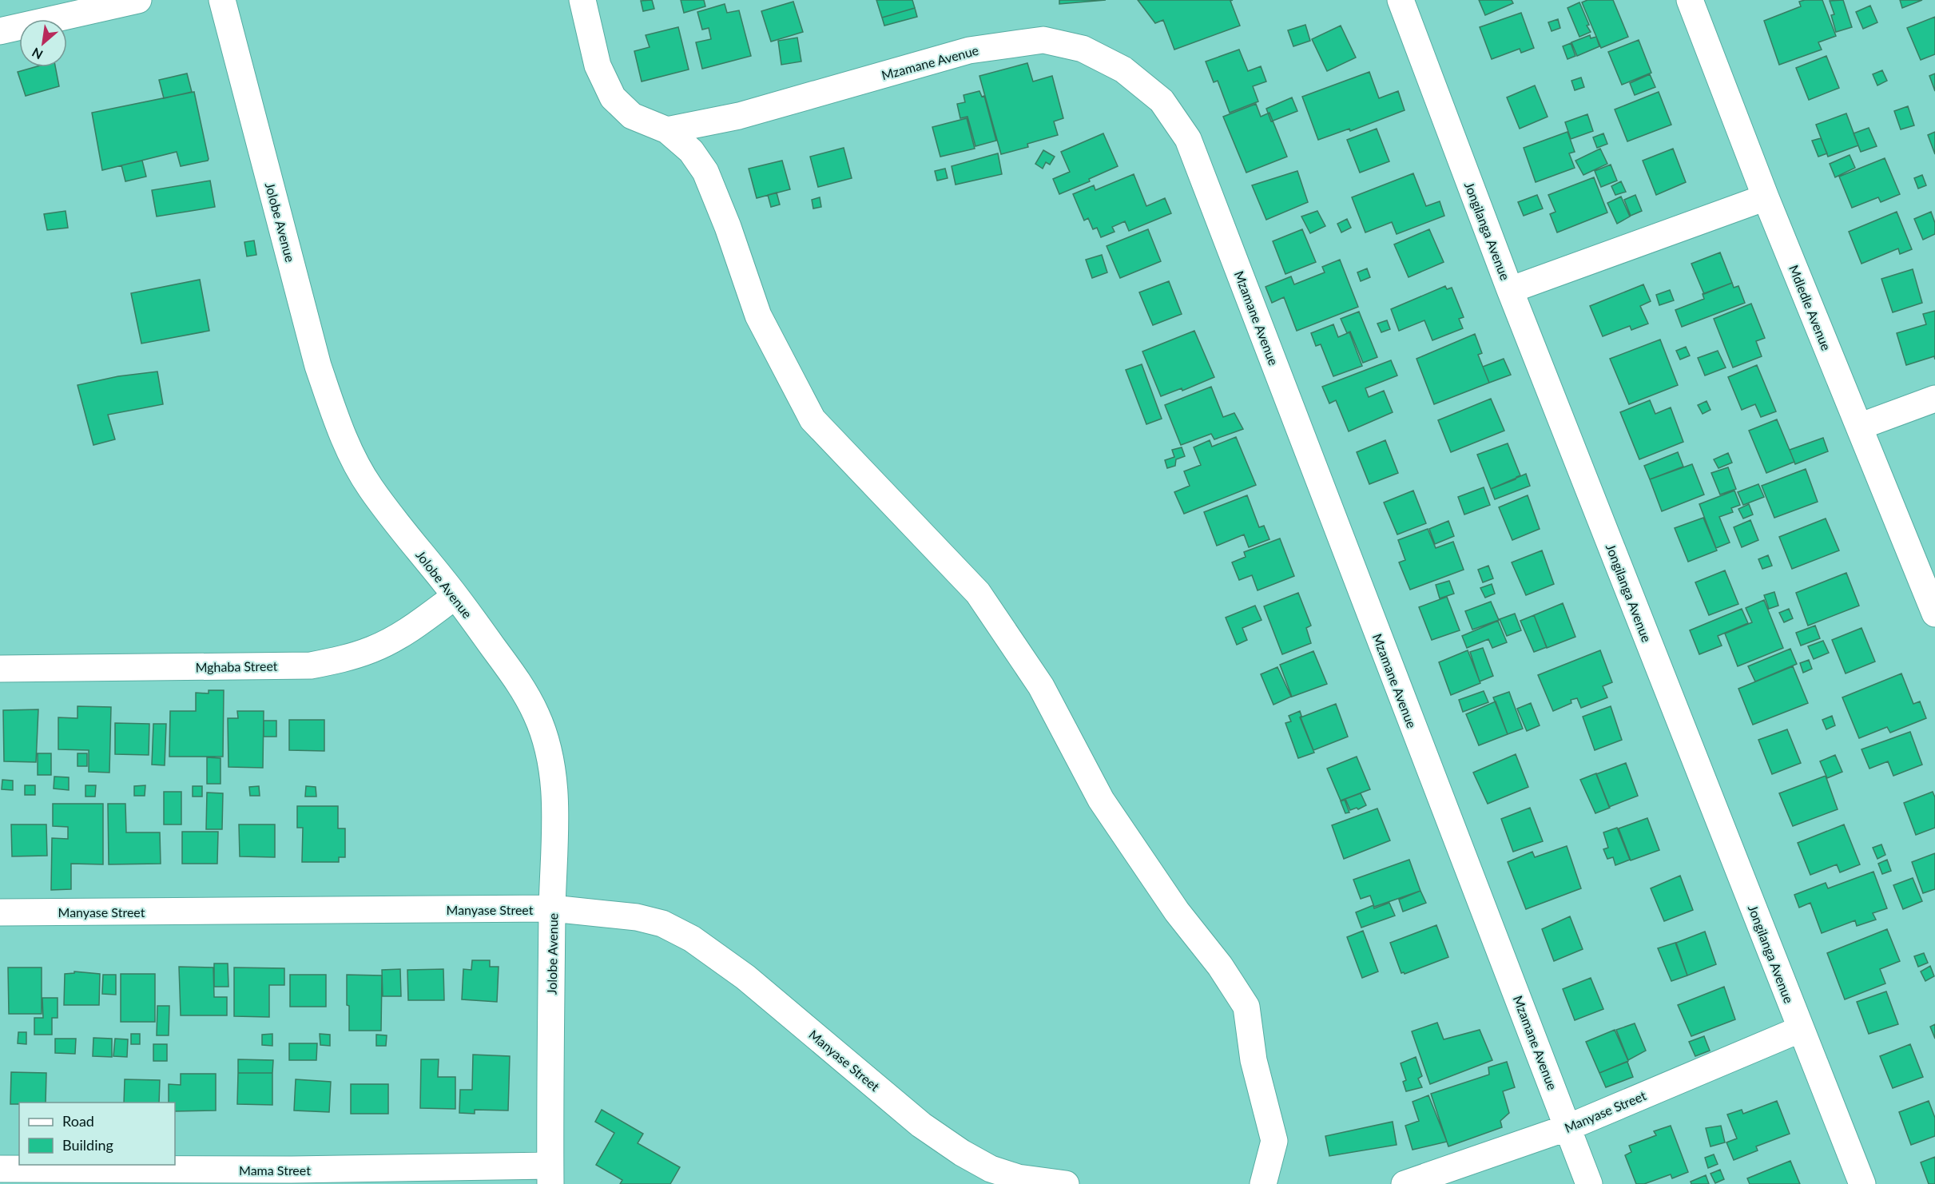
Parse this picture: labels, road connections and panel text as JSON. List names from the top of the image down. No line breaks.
{"streets":{"street":["Mzamane Avenue","Jolobe Avenue","Jongilanga Avenue","Mdledle Avenue","Mghaba Street","Manyase Street","Mama Street"]},"crossings":[["Mzamane Avenue","Manyase Street"],["Jolobe Avenue","Mghaba Street"],["Jolobe Avenue","Manyase Street"],["Jolobe Avenue","Mama Street"],["Jongilanga Avenue","Manyase Street"]],"legend":["Road","Building"],"north":"bottom left"}
